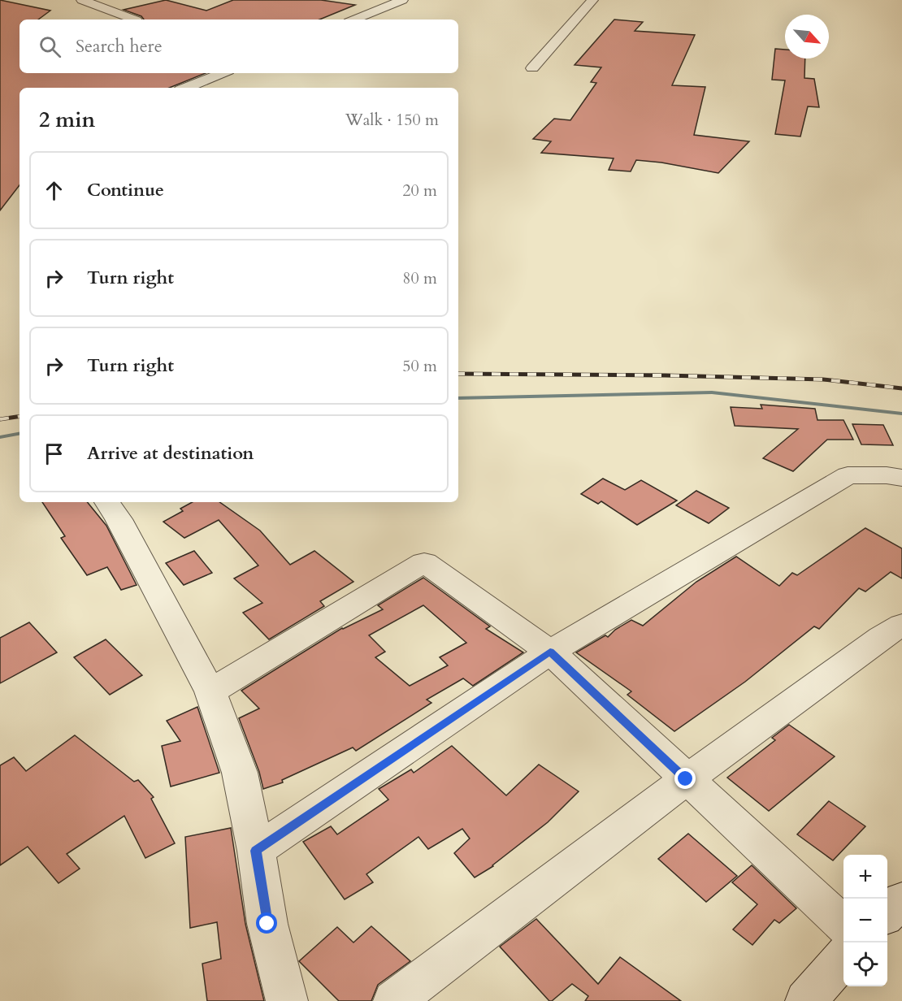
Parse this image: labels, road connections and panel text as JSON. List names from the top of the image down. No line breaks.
{"north":"bottom right","page":{"search":"Search here","heading":["2 min","Walk · 150 m"],"list":[["Continue","20 m"],["Turn right","80 m"],["Turn right","50 m"],"Arrive at destination"],"map_buttons":["+","−"]}}
